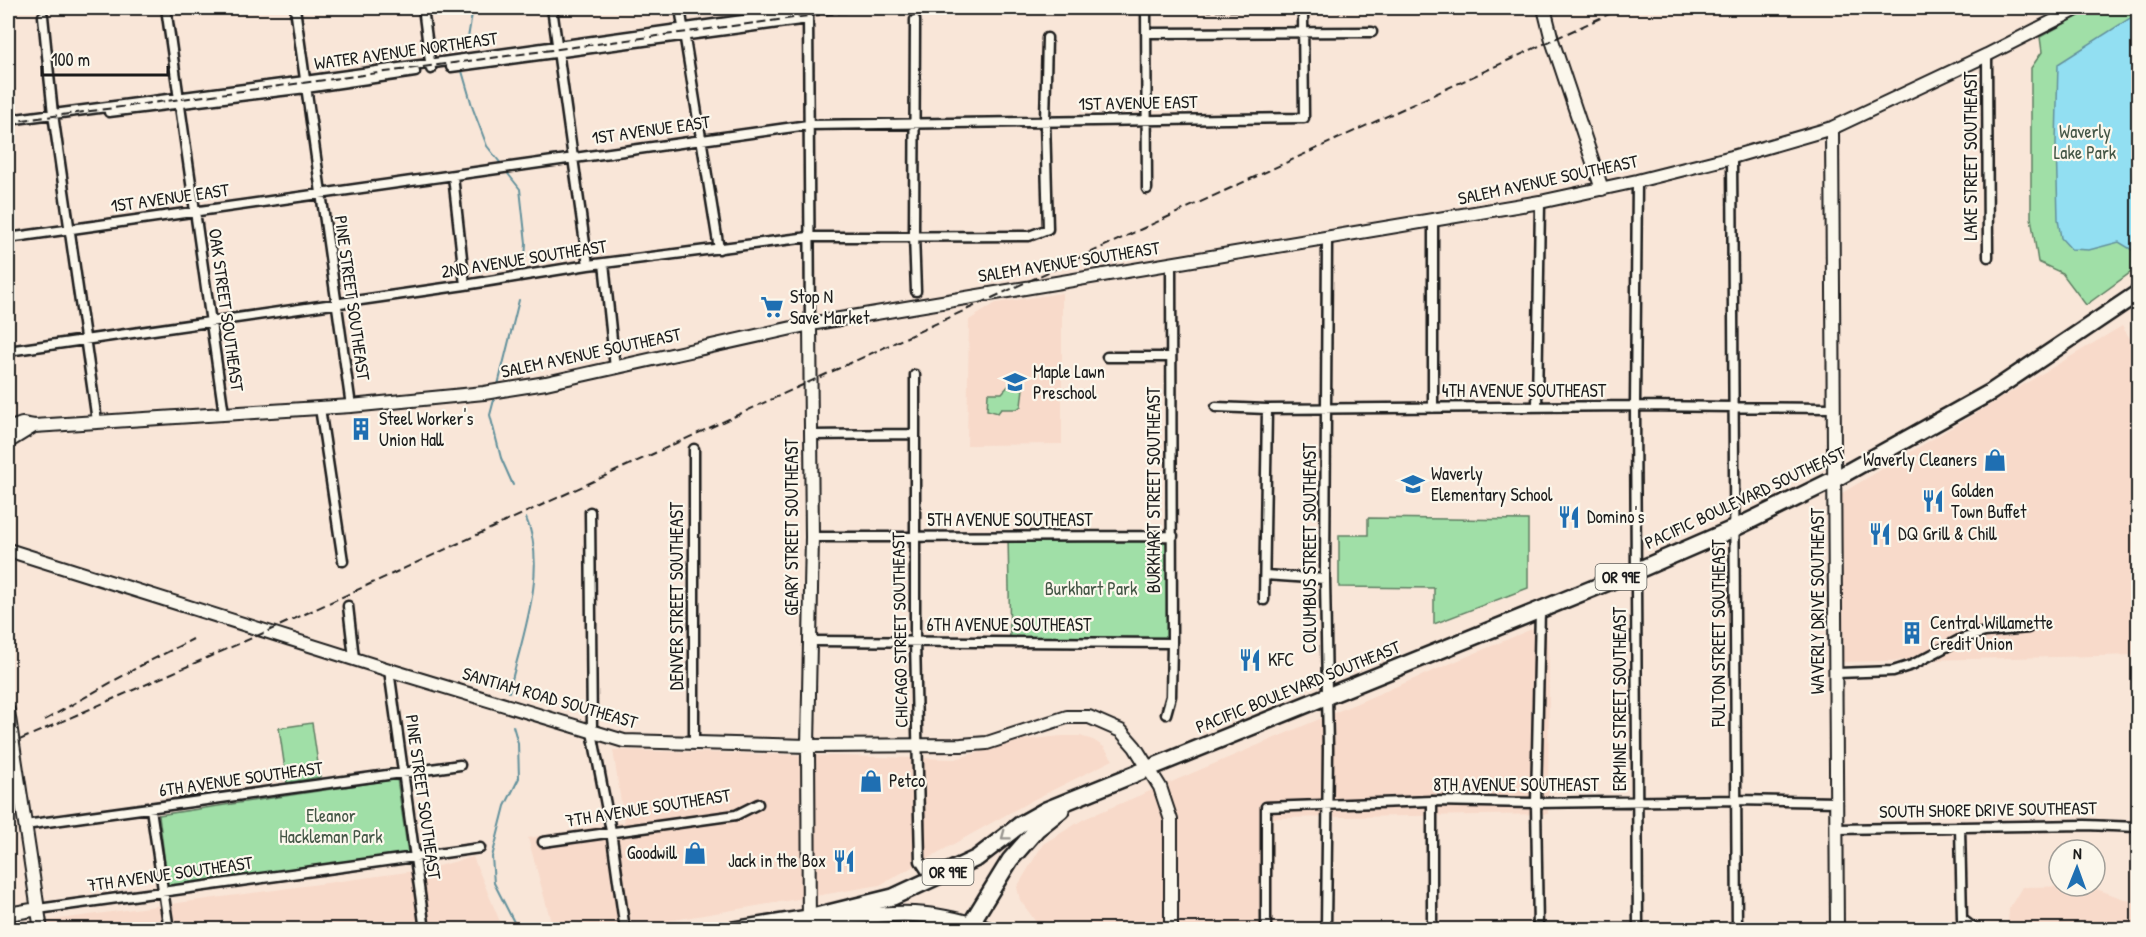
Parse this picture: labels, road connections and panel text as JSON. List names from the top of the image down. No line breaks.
{"streets":{"highway":["PACIFIC BOULEVARD SOUTHEAST","OR 99E"],"main road":["SALEM AVENUE SOUTHEAST","GEARY STREET SOUTHEAST","WAVERLY DRIVE SOUTHEAST","SANTIAM ROAD SOUTHEAST","7TH AVENUE SOUTHEAST"],"street":["WATER AVENUE NORTHEAST","1ST AVENUE EAST","LAKE STREET SOUTHEAST","2ND AVENUE SOUTHEAST","PINE STREET SOUTHEAST","OAK STREET SOUTHEAST","4TH AVENUE SOUTHEAST","BURKHART STREET SOUTHEAST","5TH AVENUE SOUTHEAST","COLUMBUS STREET SOUTHEAST","DENVER STREET SOUTHEAST","6TH AVENUE SOUTHEAST","CHICAGO STREET SOUTHEAST","FULTON STREET SOUTHEAST","ERMINE STREET SOUTHEAST","8TH AVENUE SOUTHEAST","SOUTH SHORE DRIVE SOUTHEAST"]},"crossings":[["WATER AVENUE NORTHEAST","PINE STREET SOUTHEAST"],["WATER AVENUE NORTHEAST","OAK STREET SOUTHEAST"],["WATER AVENUE NORTHEAST","GEARY STREET SOUTHEAST"],["1ST AVENUE EAST","2ND AVENUE SOUTHEAST"],["1ST AVENUE EAST","PINE STREET SOUTHEAST"],["1ST AVENUE EAST","OAK STREET SOUTHEAST"],["1ST AVENUE EAST","GEARY STREET SOUTHEAST"],["LAKE STREET SOUTHEAST","SALEM AVENUE SOUTHEAST"],["SALEM AVENUE SOUTHEAST","PINE STREET SOUTHEAST"],["SALEM AVENUE SOUTHEAST","OAK STREET SOUTHEAST"],["SALEM AVENUE SOUTHEAST","BURKHART STREET SOUTHEAST"],["SALEM AVENUE SOUTHEAST","GEARY STREET SOUTHEAST"],["SALEM AVENUE SOUTHEAST","COLUMBUS STREET SOUTHEAST"],["SALEM AVENUE SOUTHEAST","WAVERLY DRIVE SOUTHEAST"],["SALEM AVENUE SOUTHEAST","FULTON STREET SOUTHEAST"],["SALEM AVENUE SOUTHEAST","ERMINE STREET SOUTHEAST"],["2ND AVENUE SOUTHEAST","PINE STREET SOUTHEAST"],["2ND AVENUE SOUTHEAST","OAK STREET SOUTHEAST"],["2ND AVENUE SOUTHEAST","GEARY STREET SOUTHEAST"],["PINE STREET SOUTHEAST","6TH AVENUE SOUTHEAST"],["PINE STREET SOUTHEAST","SANTIAM ROAD SOUTHEAST"],["PINE STREET SOUTHEAST","7TH AVENUE SOUTHEAST"],["4TH AVENUE SOUTHEAST","COLUMBUS STREET SOUTHEAST"],["4TH AVENUE SOUTHEAST","WAVERLY DRIVE SOUTHEAST"],["4TH AVENUE SOUTHEAST","FULTON STREET SOUTHEAST"],["4TH AVENUE SOUTHEAST","ERMINE STREET SOUTHEAST"],["BURKHART STREET SOUTHEAST","5TH AVENUE SOUTHEAST"],["BURKHART STREET SOUTHEAST","6TH AVENUE SOUTHEAST"],["PACIFIC BOULEVARD SOUTHEAST","GEARY STREET SOUTHEAST"],["PACIFIC BOULEVARD SOUTHEAST","COLUMBUS STREET SOUTHEAST"],["PACIFIC BOULEVARD SOUTHEAST","WAVERLY DRIVE SOUTHEAST"],["PACIFIC BOULEVARD SOUTHEAST","CHICAGO STREET SOUTHEAST"],["PACIFIC BOULEVARD SOUTHEAST","FULTON STREET SOUTHEAST"],["PACIFIC BOULEVARD SOUTHEAST","SANTIAM ROAD SOUTHEAST"],["PACIFIC BOULEVARD SOUTHEAST","ERMINE STREET SOUTHEAST"],["5TH AVENUE SOUTHEAST","GEARY STREET SOUTHEAST"],["5TH AVENUE SOUTHEAST","CHICAGO STREET SOUTHEAST"],["GEARY STREET SOUTHEAST","6TH AVENUE SOUTHEAST"],["GEARY STREET SOUTHEAST","SANTIAM ROAD SOUTHEAST"],["COLUMBUS STREET SOUTHEAST","8TH AVENUE SOUTHEAST"],["DENVER STREET SOUTHEAST","SANTIAM ROAD SOUTHEAST"],["WAVERLY DRIVE SOUTHEAST","8TH AVENUE SOUTHEAST"],["WAVERLY DRIVE SOUTHEAST","SOUTH SHORE DRIVE SOUTHEAST"],["6TH AVENUE SOUTHEAST","CHICAGO STREET SOUTHEAST"],["CHICAGO STREET SOUTHEAST","SANTIAM ROAD SOUTHEAST"],["FULTON STREET SOUTHEAST","8TH AVENUE SOUTHEAST"],["ERMINE STREET SOUTHEAST","8TH AVENUE SOUTHEAST"]],"parks":["Waverly Lake Park","Burkhart Park","Eleanor Hackleman Park"],"places":{"supermarket":["Stop N Save Market"],"school or university":["Maple Lawn Preschool","Waverly Elementary School"],"building":["Steel Worker's Union Hall","Central Willamette Credit Union"],"shop":["Waverly Cleaners","Petco","Goodwill"],"restaurant":["Golden Town Buffet","Domino's","DQ Grill & Chill","KFC","Jack in the Box"]},"scale_bar":"100 m","north":"top"}
